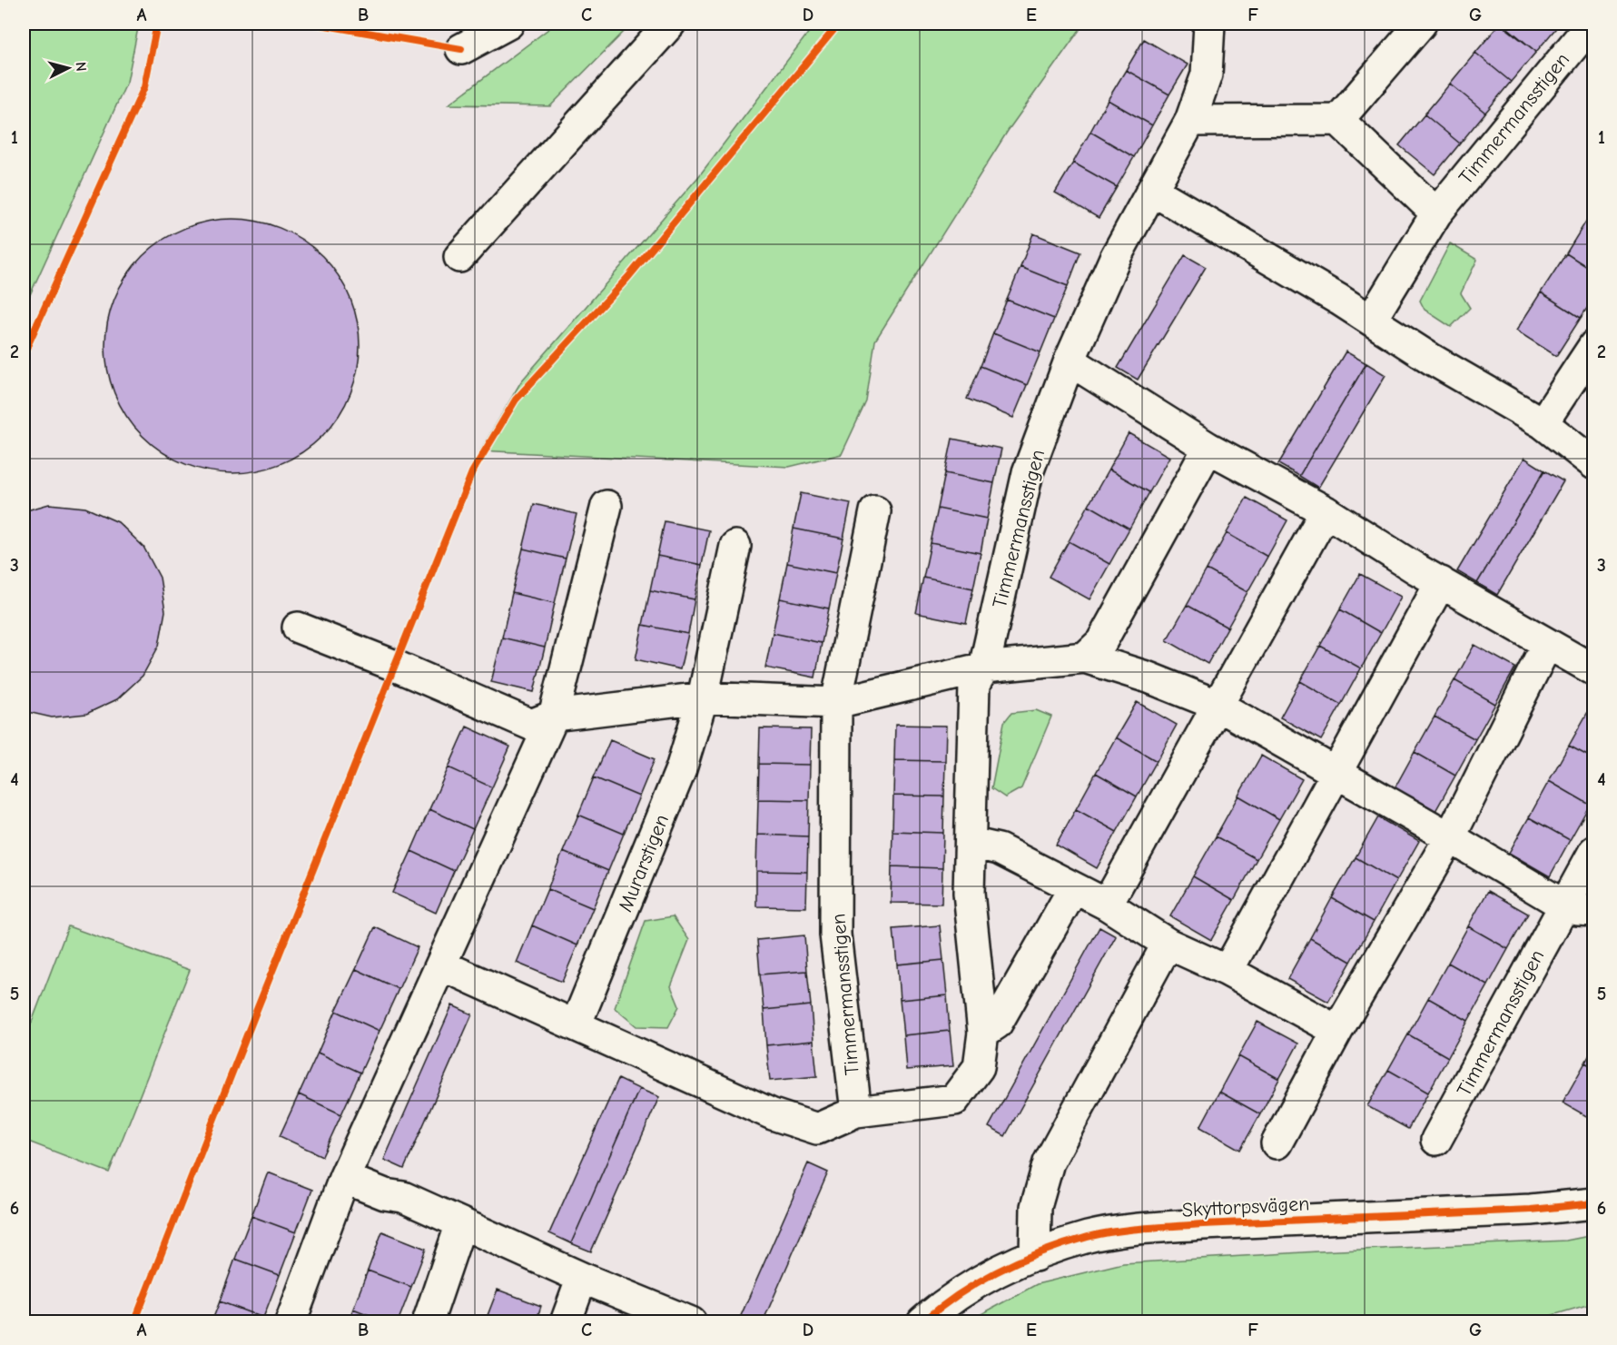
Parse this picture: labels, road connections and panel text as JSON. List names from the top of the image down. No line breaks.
{"streets":{"street":["Timmermansstigen","Murarstigen","Skyttorpsvägen"]},"north":"right","grid":{"columns":["A","B","C","D","E","F","G"],"rows":["1","2","3","4","5","6"]}}
